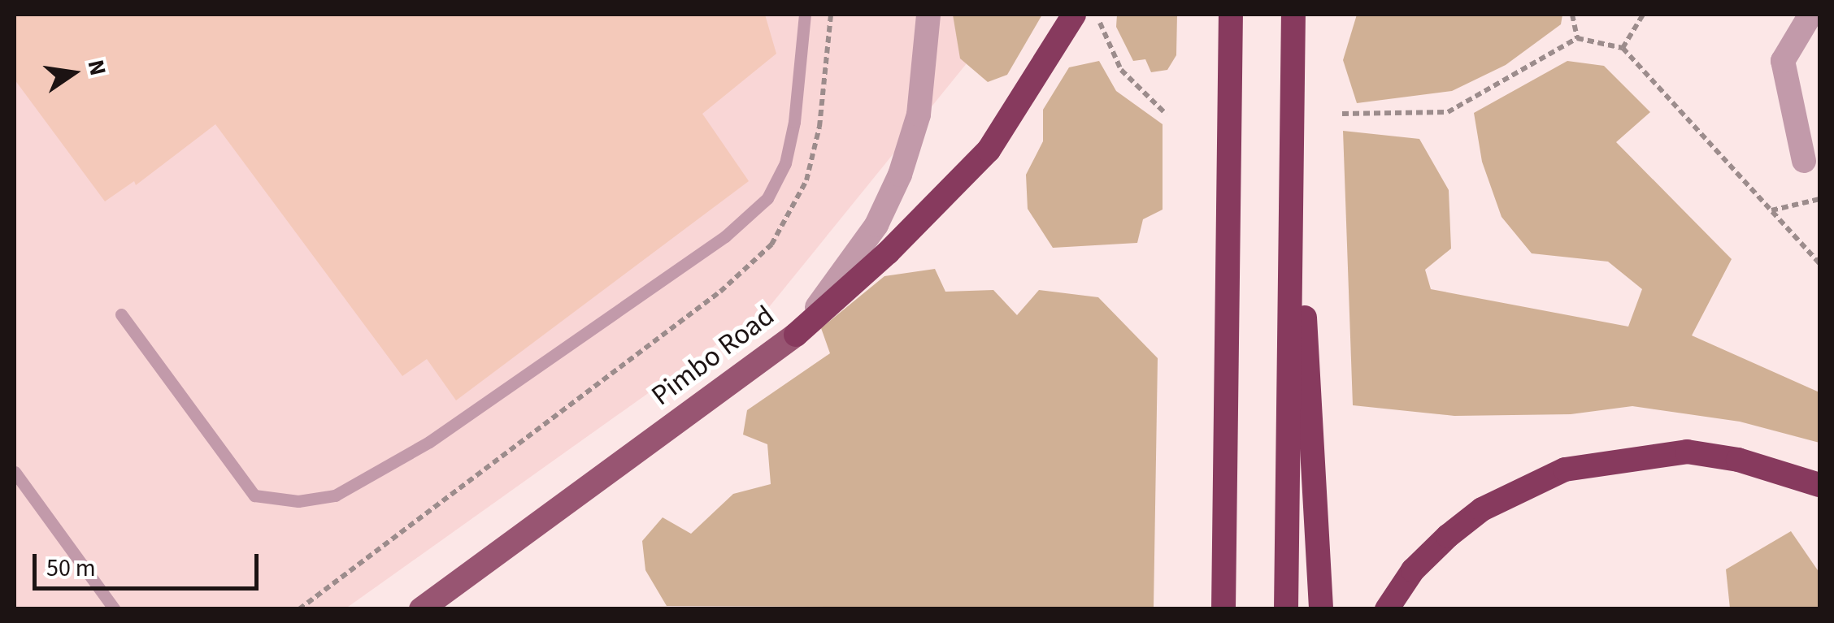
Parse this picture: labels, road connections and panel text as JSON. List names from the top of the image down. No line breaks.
{"streets":{"main road":["Pimbo Road"]},"scale_bar":"50 m","north":"right"}
